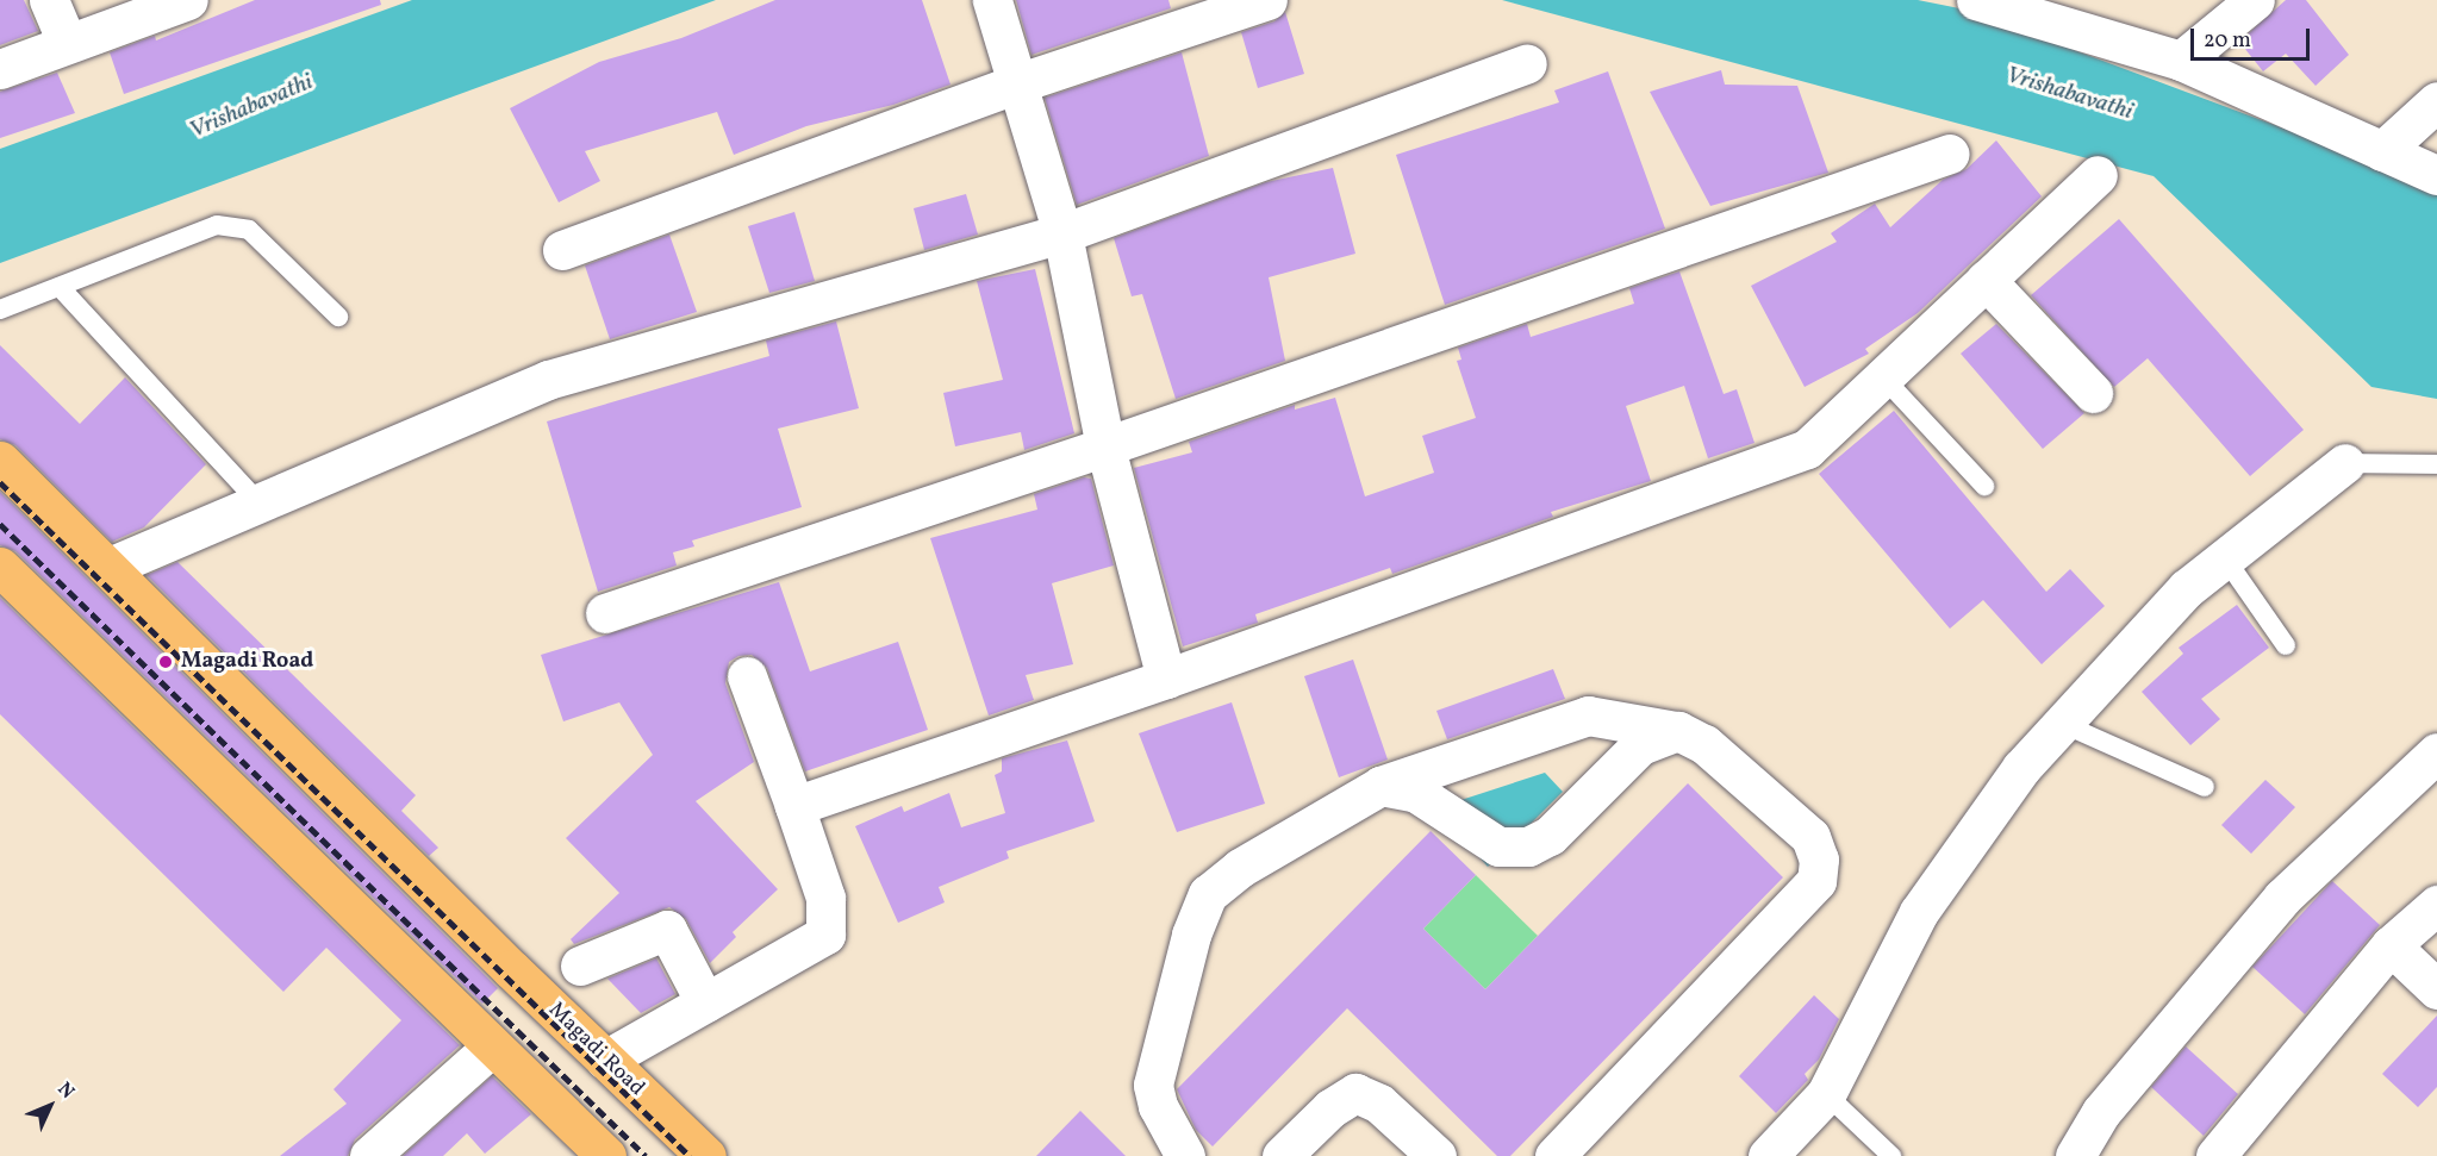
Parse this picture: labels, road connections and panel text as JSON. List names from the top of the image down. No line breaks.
{"streets":{"main road":["Magadi Road"]},"water":["Vrishabavathi"],"places":["Magadi Road"],"scale_bar":"20 m","north":"top right"}
